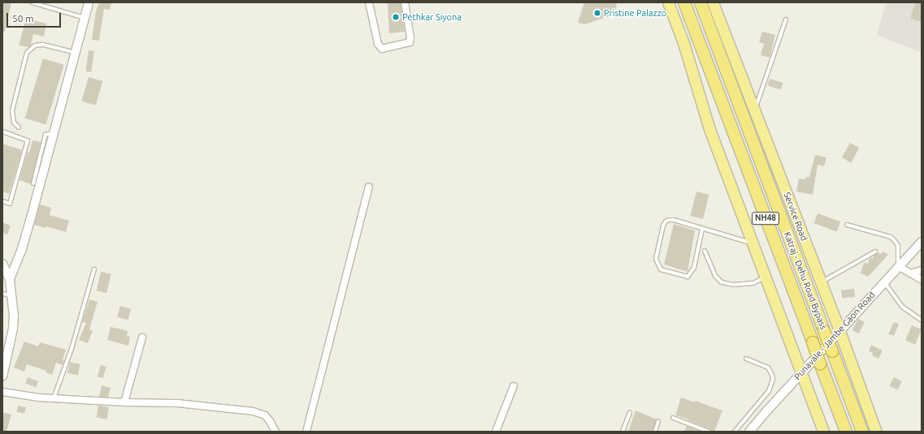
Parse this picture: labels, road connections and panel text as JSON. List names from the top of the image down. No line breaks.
{"streets":{"highway":["NH48","Katraj - Dehu Road Bypass"],"main road":["Service Road"],"street":["Punavale - Jambe Gaon Road"]},"crossings":[["Service Road","Punavale - Jambe Gaon Road"]],"places":["Pristine Palazzo","Pethkar Siyona"],"scale_bar":"50 m"}
